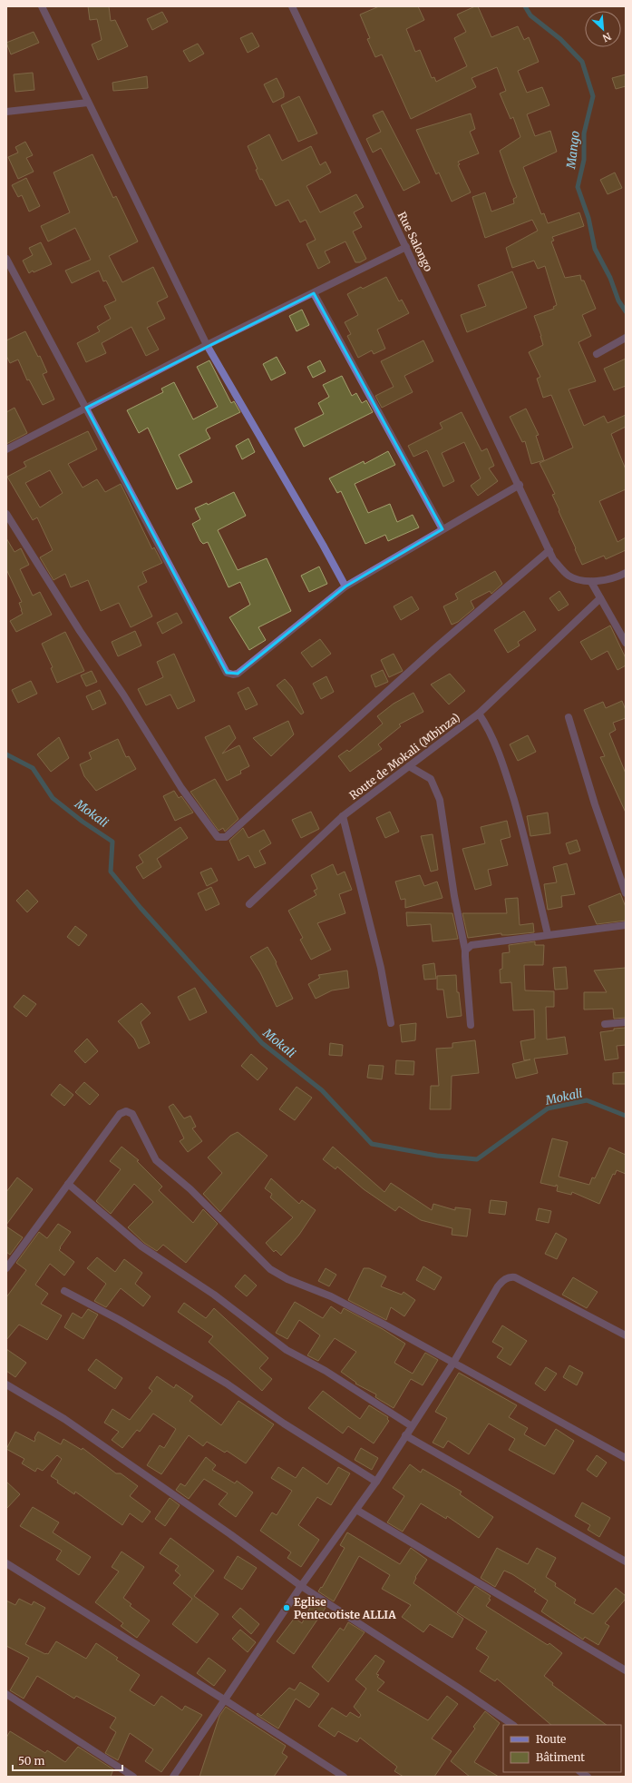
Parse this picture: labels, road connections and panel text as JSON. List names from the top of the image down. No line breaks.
{"streets":{"street":["Rue Salongo","Route de Mokali (Mbinza)"]},"water":["Mango","Mokali"],"places":["Eglise Pentecotiste ALLIA"],"legend":["Route","Bâtiment"],"scale_bar":"50 m","north":"bottom right"}
